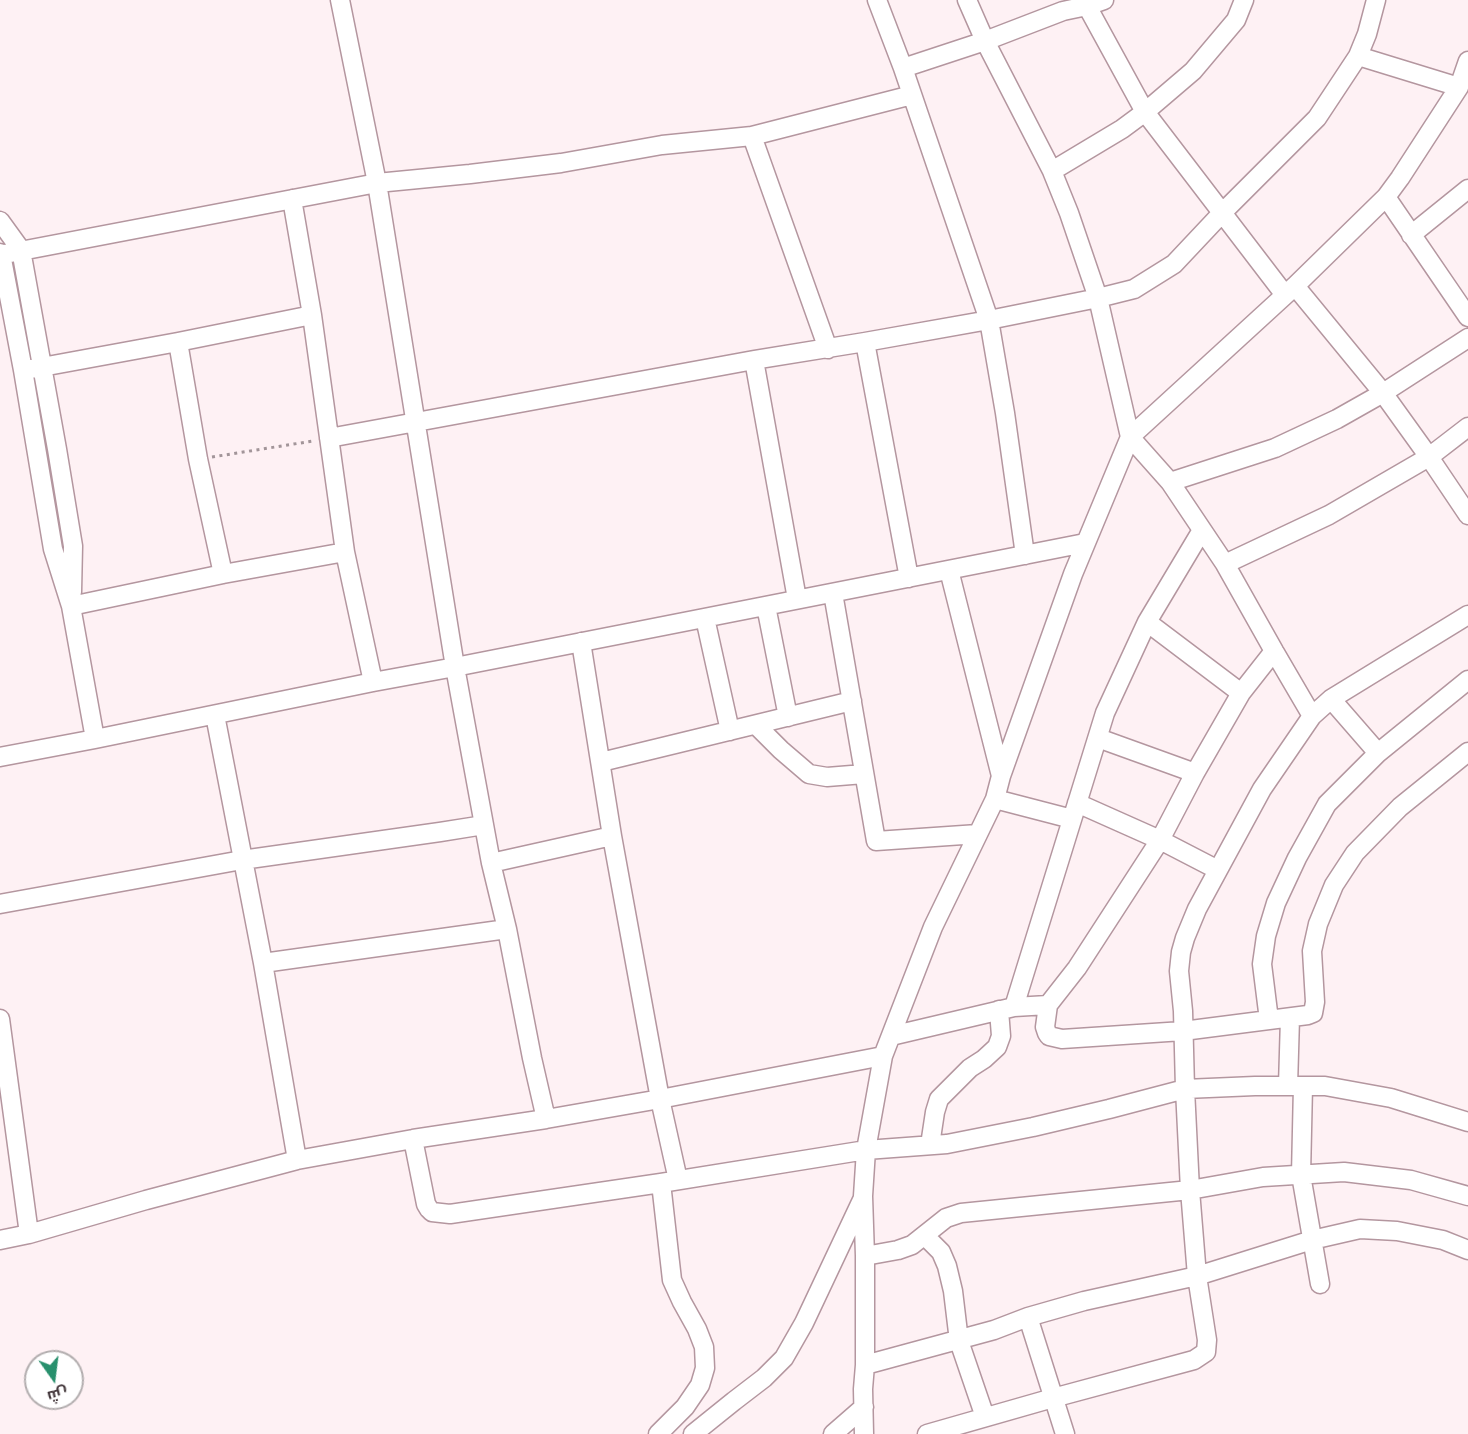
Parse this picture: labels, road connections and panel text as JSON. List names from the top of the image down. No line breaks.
{"north":"bottom"}
